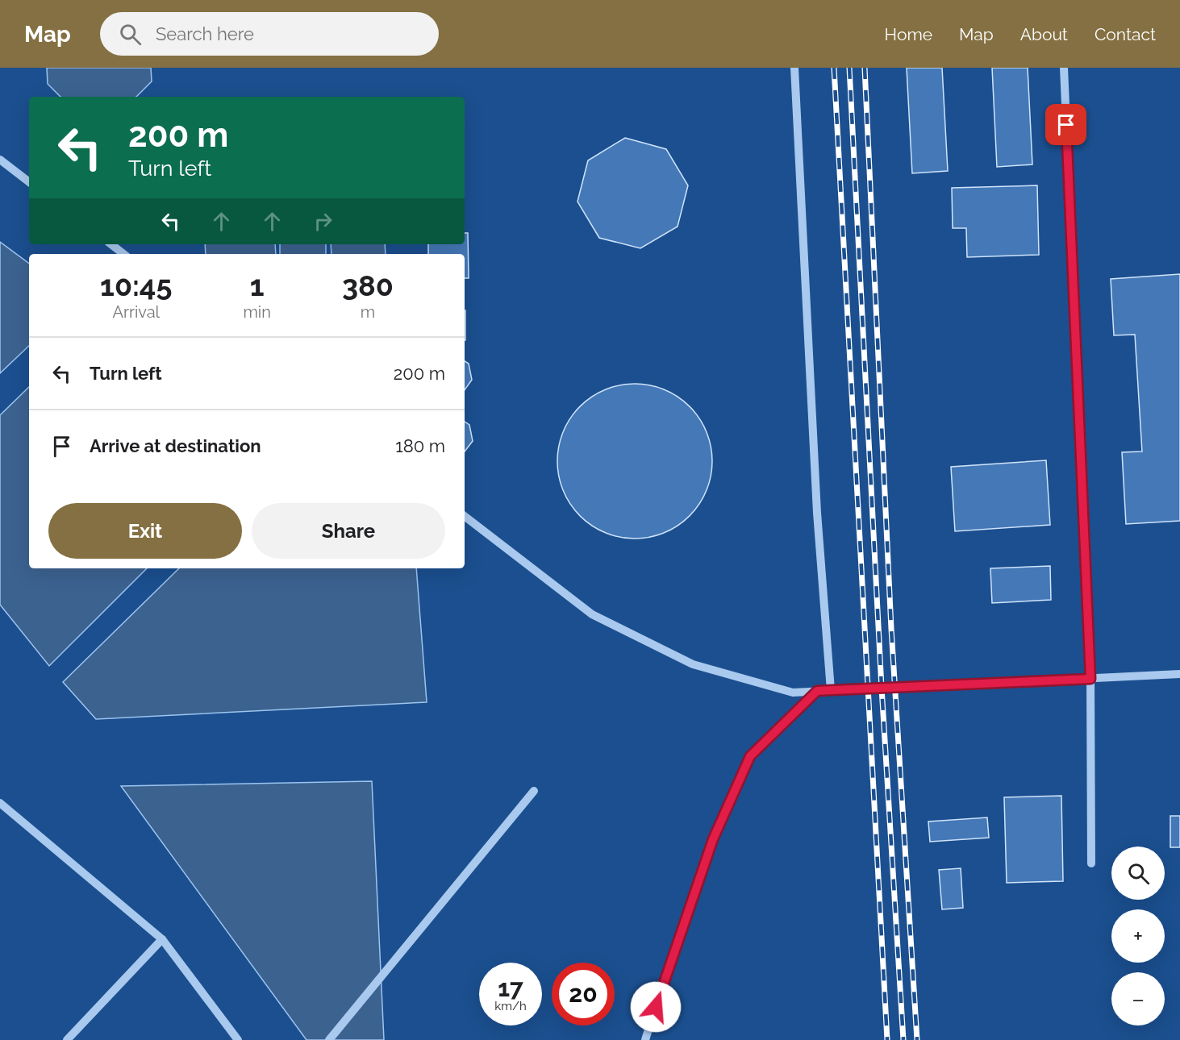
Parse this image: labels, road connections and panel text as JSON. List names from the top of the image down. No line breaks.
{"page":{"header":"Map","search":"Search here","nav":["Home","Map","About","Contact"],"turn":["200 m","Turn left"],"eta":["10:45","Arrival","1","min","380","m"],"list":[{"name":"Turn left","value":"200 m"},{"name":"Arrive at destination","value":"180 m"}],"buttons":["Exit","Share"],"map_buttons":["+","−"],"speed":"17 km/h","limit":"20"}}
